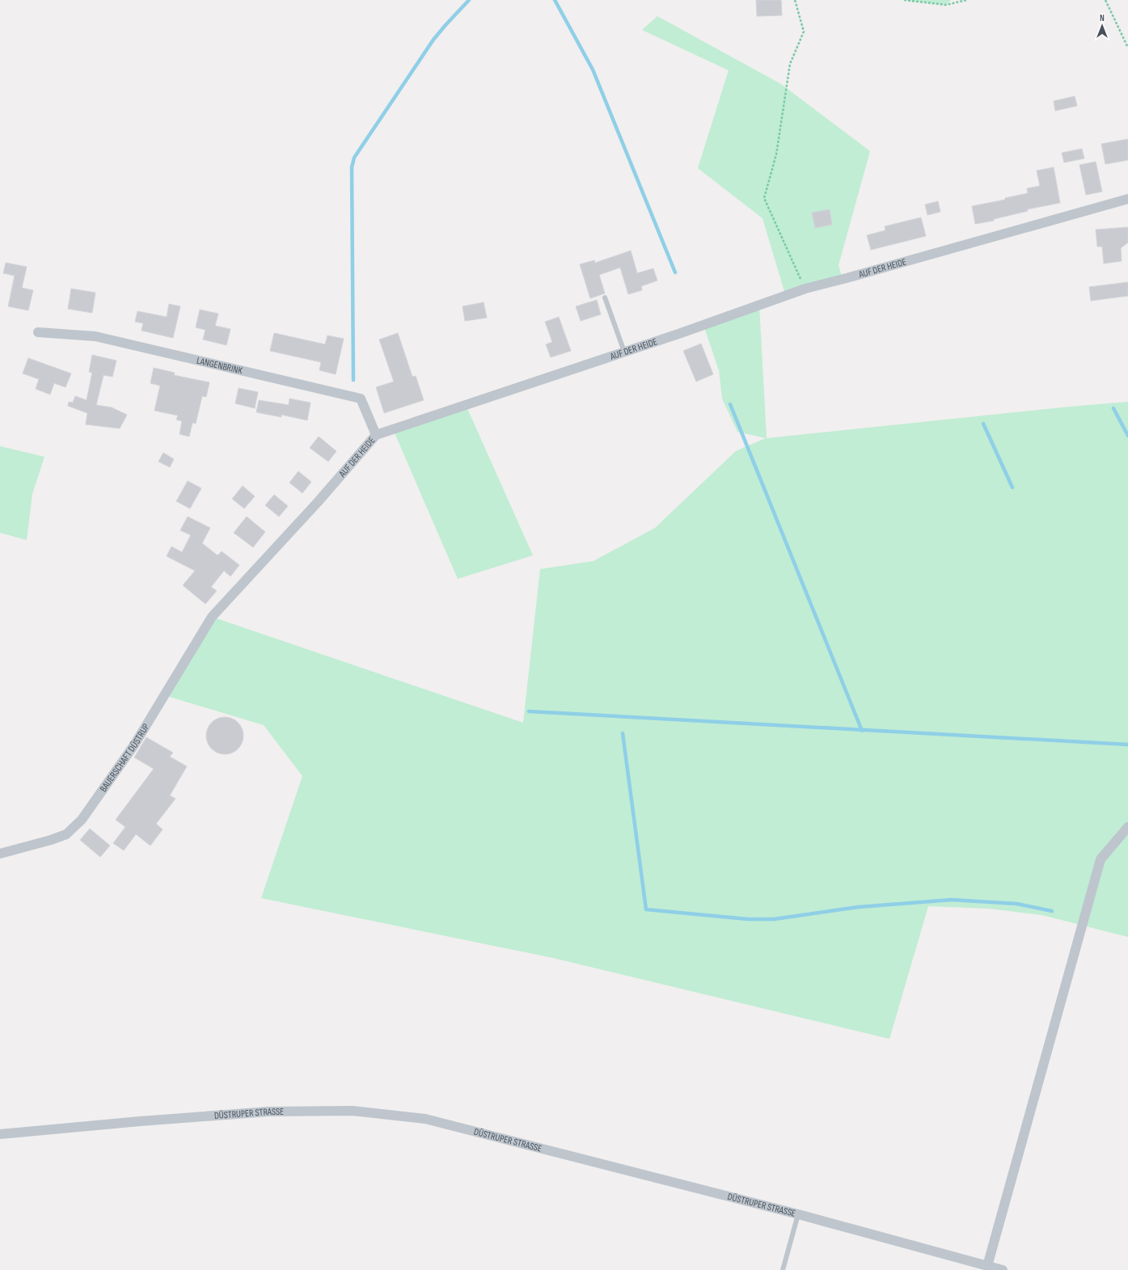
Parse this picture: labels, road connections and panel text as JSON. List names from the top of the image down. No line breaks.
{"streets":{"street":["AUF DER HEIDE","LANGENBRINK","BAUERSCHAFT DÜSTRUP","DÜSTRUPER STRASSE"]},"crossings":[["AUF DER HEIDE","LANGENBRINK"],["AUF DER HEIDE","BAUERSCHAFT DÜSTRUP"]],"north":"top"}
